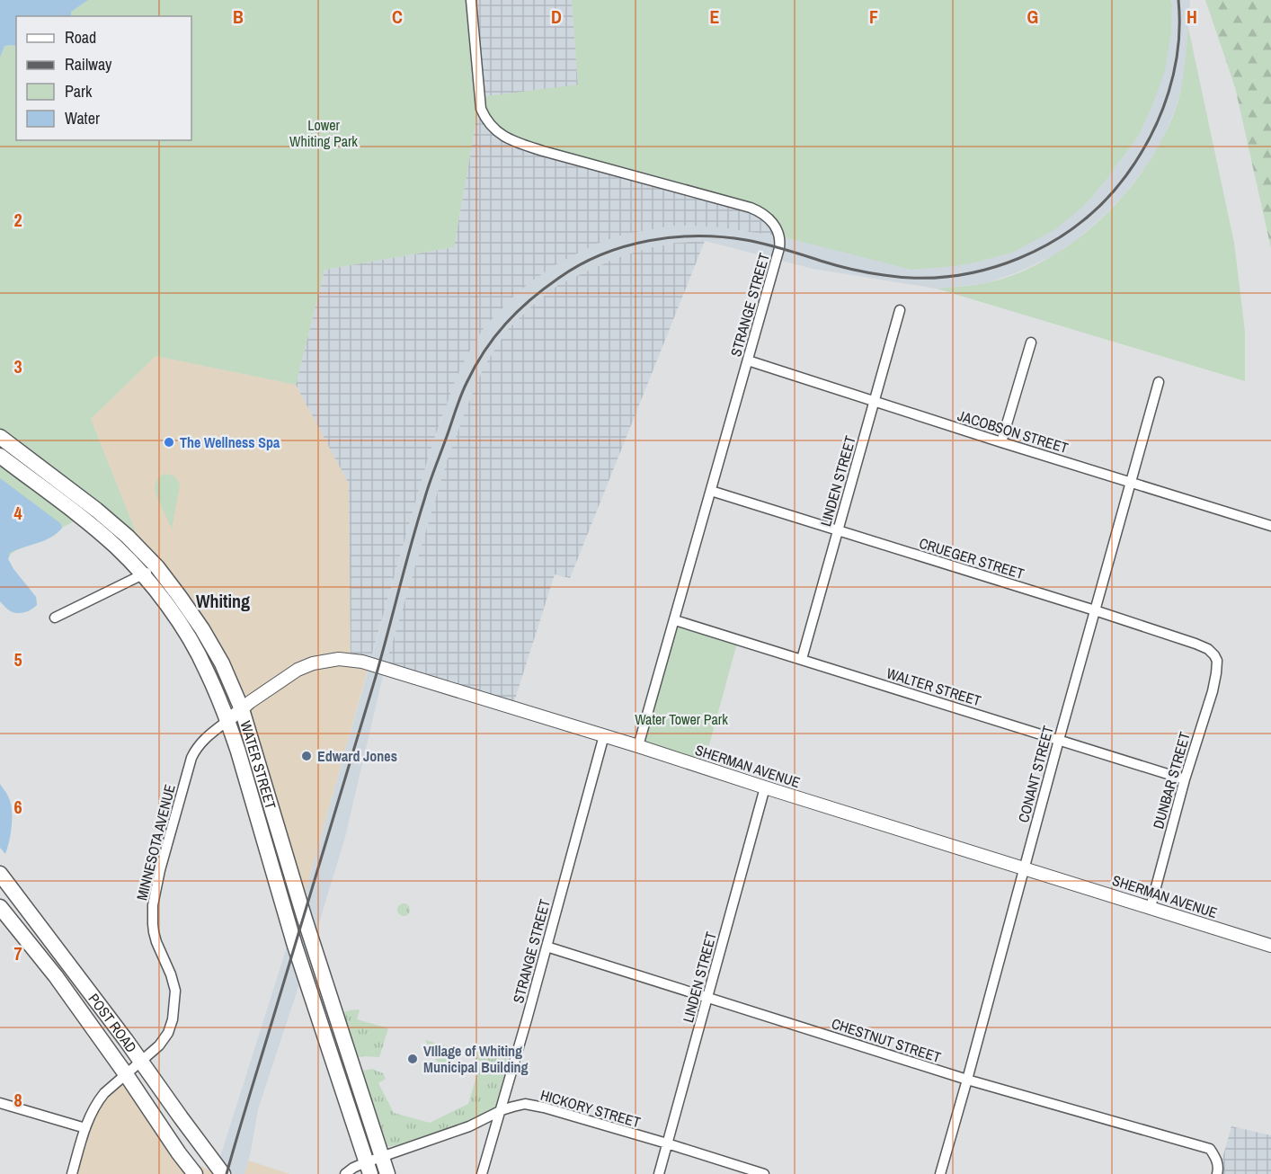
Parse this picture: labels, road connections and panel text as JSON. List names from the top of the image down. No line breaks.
{"streets":{"main road":["WATER STREET","POST ROAD"],"street":["STRANGE STREET","JACOBSON STREET","LINDEN STREET","CRUEGER STREET","WALTER STREET","SHERMAN AVENUE","CONANT STREET","DUNBAR STREET","MINNESOTA AVENUE","CHESTNUT STREET","HICKORY STREET"]},"crossings":[["STRANGE STREET","JACOBSON STREET"],["STRANGE STREET","CRUEGER STREET"],["STRANGE STREET","WALTER STREET"],["STRANGE STREET","SHERMAN AVENUE"],["STRANGE STREET","CHESTNUT STREET"],["STRANGE STREET","HICKORY STREET"],["JACOBSON STREET","LINDEN STREET"],["JACOBSON STREET","CONANT STREET"],["LINDEN STREET","CRUEGER STREET"],["LINDEN STREET","WALTER STREET"],["LINDEN STREET","SHERMAN AVENUE"],["LINDEN STREET","CHESTNUT STREET"],["LINDEN STREET","HICKORY STREET"],["CRUEGER STREET","CONANT STREET"],["CRUEGER STREET","DUNBAR STREET"],["WALTER STREET","CONANT STREET"],["WALTER STREET","DUNBAR STREET"],["WATER STREET","SHERMAN AVENUE"],["WATER STREET","MINNESOTA AVENUE"],["WATER STREET","HICKORY STREET"],["SHERMAN AVENUE","CONANT STREET"],["SHERMAN AVENUE","DUNBAR STREET"],["SHERMAN AVENUE","MINNESOTA AVENUE"],["CONANT STREET","CHESTNUT STREET"],["MINNESOTA AVENUE","POST ROAD"]],"districts":["Whiting"],"parks":["Lower Whiting Park","Water Tower Park"],"places":["The Wellness Spa","Edward Jones","VIllage of Whiting Municipal Building"],"legend":["Road","Railway","Park","Water"],"grid":{"columns":["B","C","D","E","F","G","H"],"rows":["2","3","4","5","6","7","8"]}}
